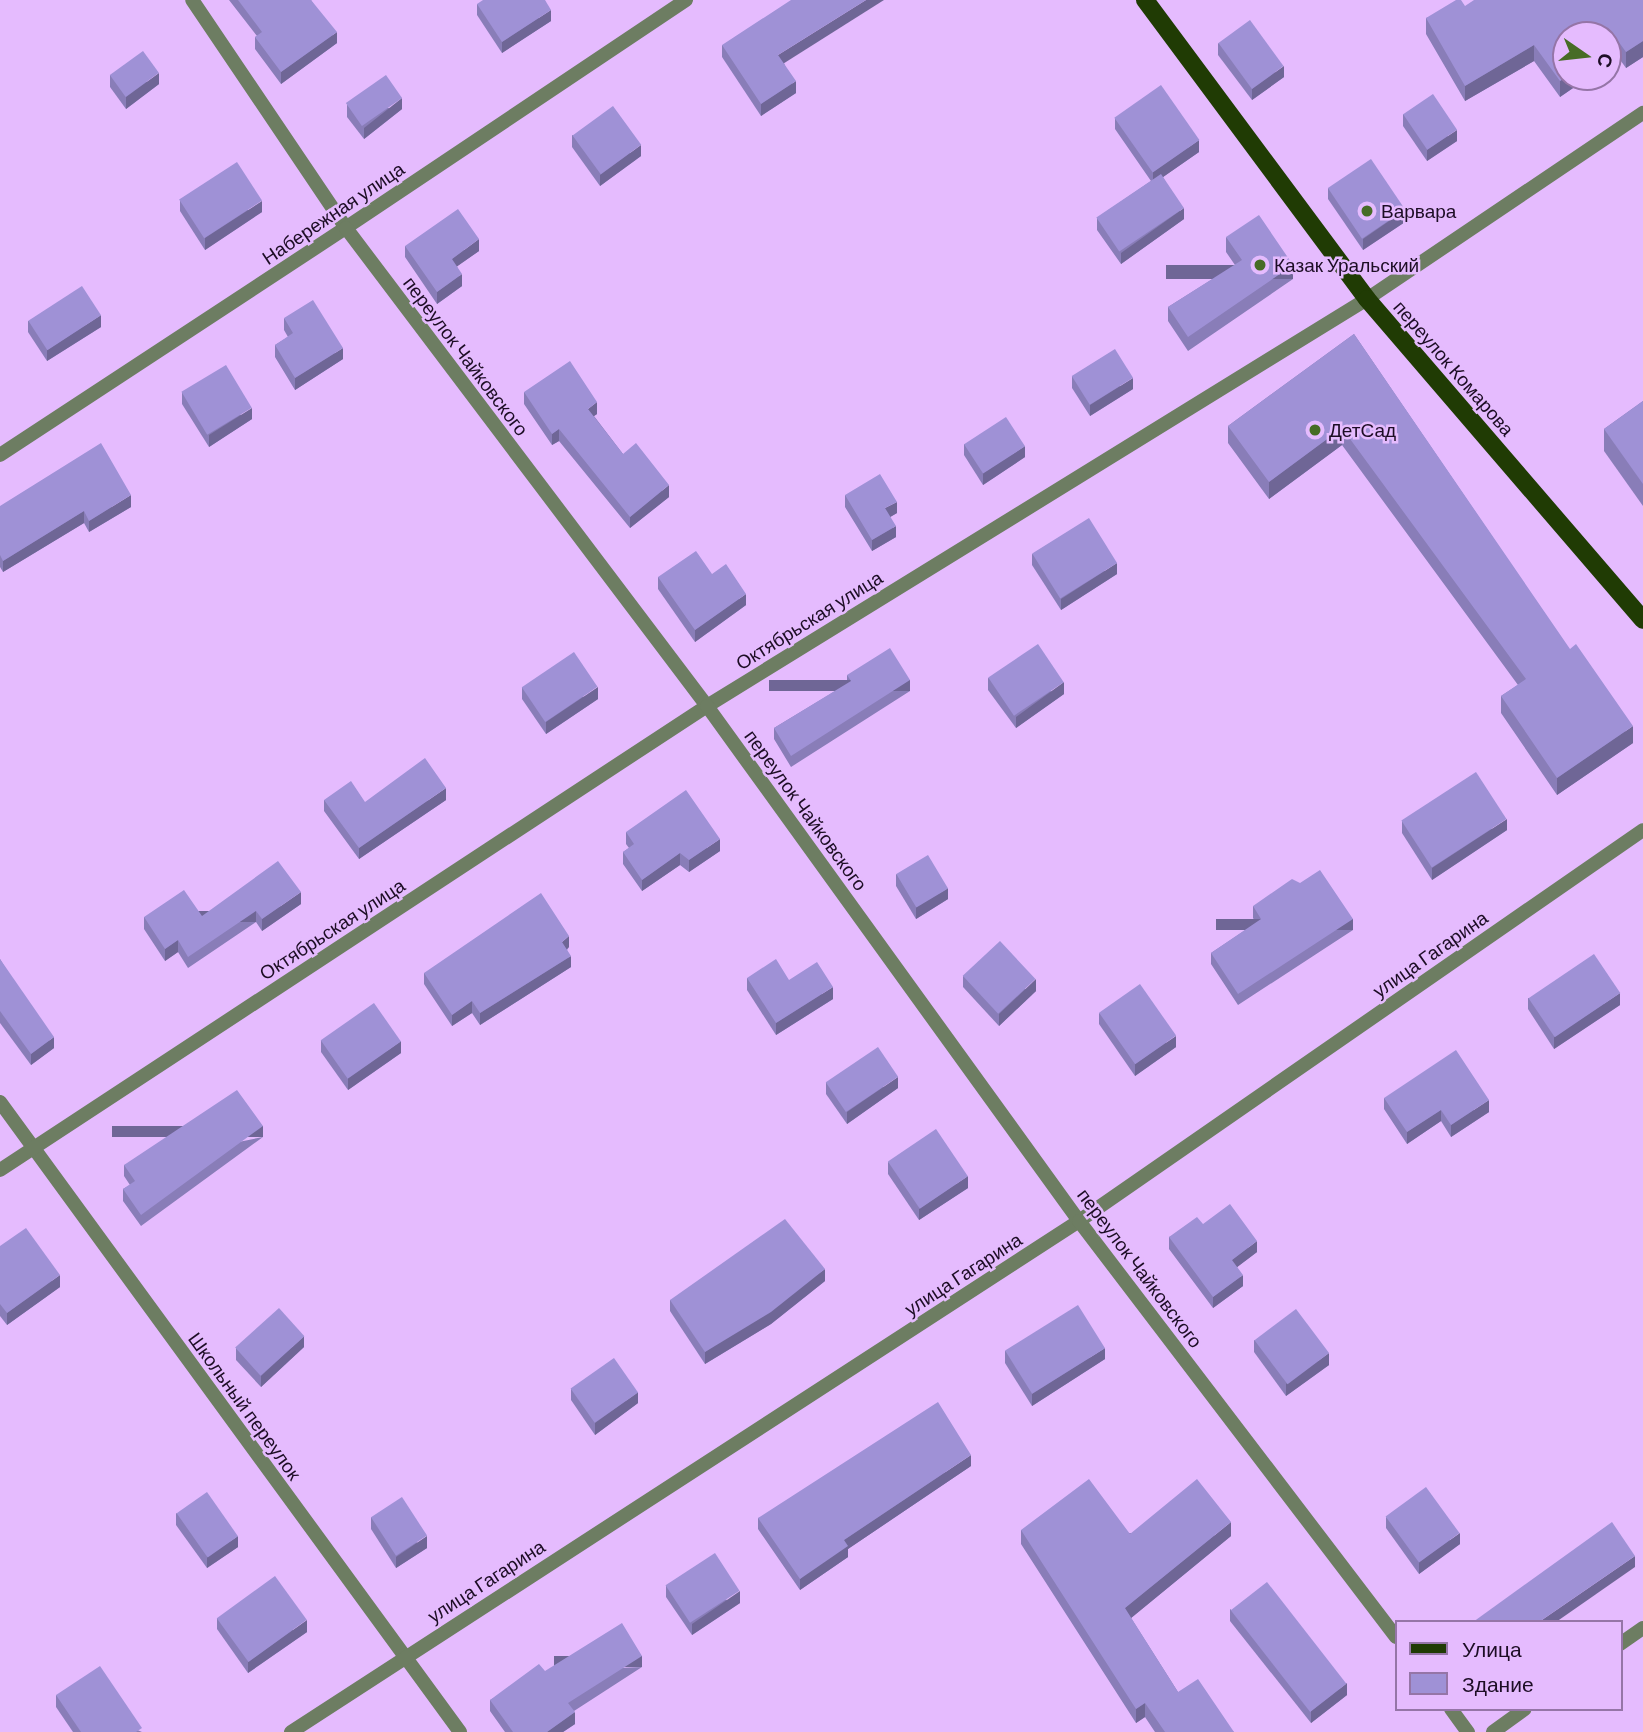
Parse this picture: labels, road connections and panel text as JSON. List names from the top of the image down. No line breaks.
{"streets":{"main road":["переулок Комарова"],"street":["Набережная улица","переулок Чайковского","Октябрьская улица","улица Гагарина","Школьный переулок"]},"crossings":[["Набережная улица","переулок Чайковского"],["переулок Чайковского","Октябрьская улица"],["переулок Чайковского","улица Гагарина"],["переулок Комарова","Октябрьская улица"],["Октябрьская улица","Школьный переулок"],["улица Гагарина","Школьный переулок"]],"places":["Варвара","Казак Уральский","ДетСад"],"legend":["Улица","Здание"],"north":"right"}
